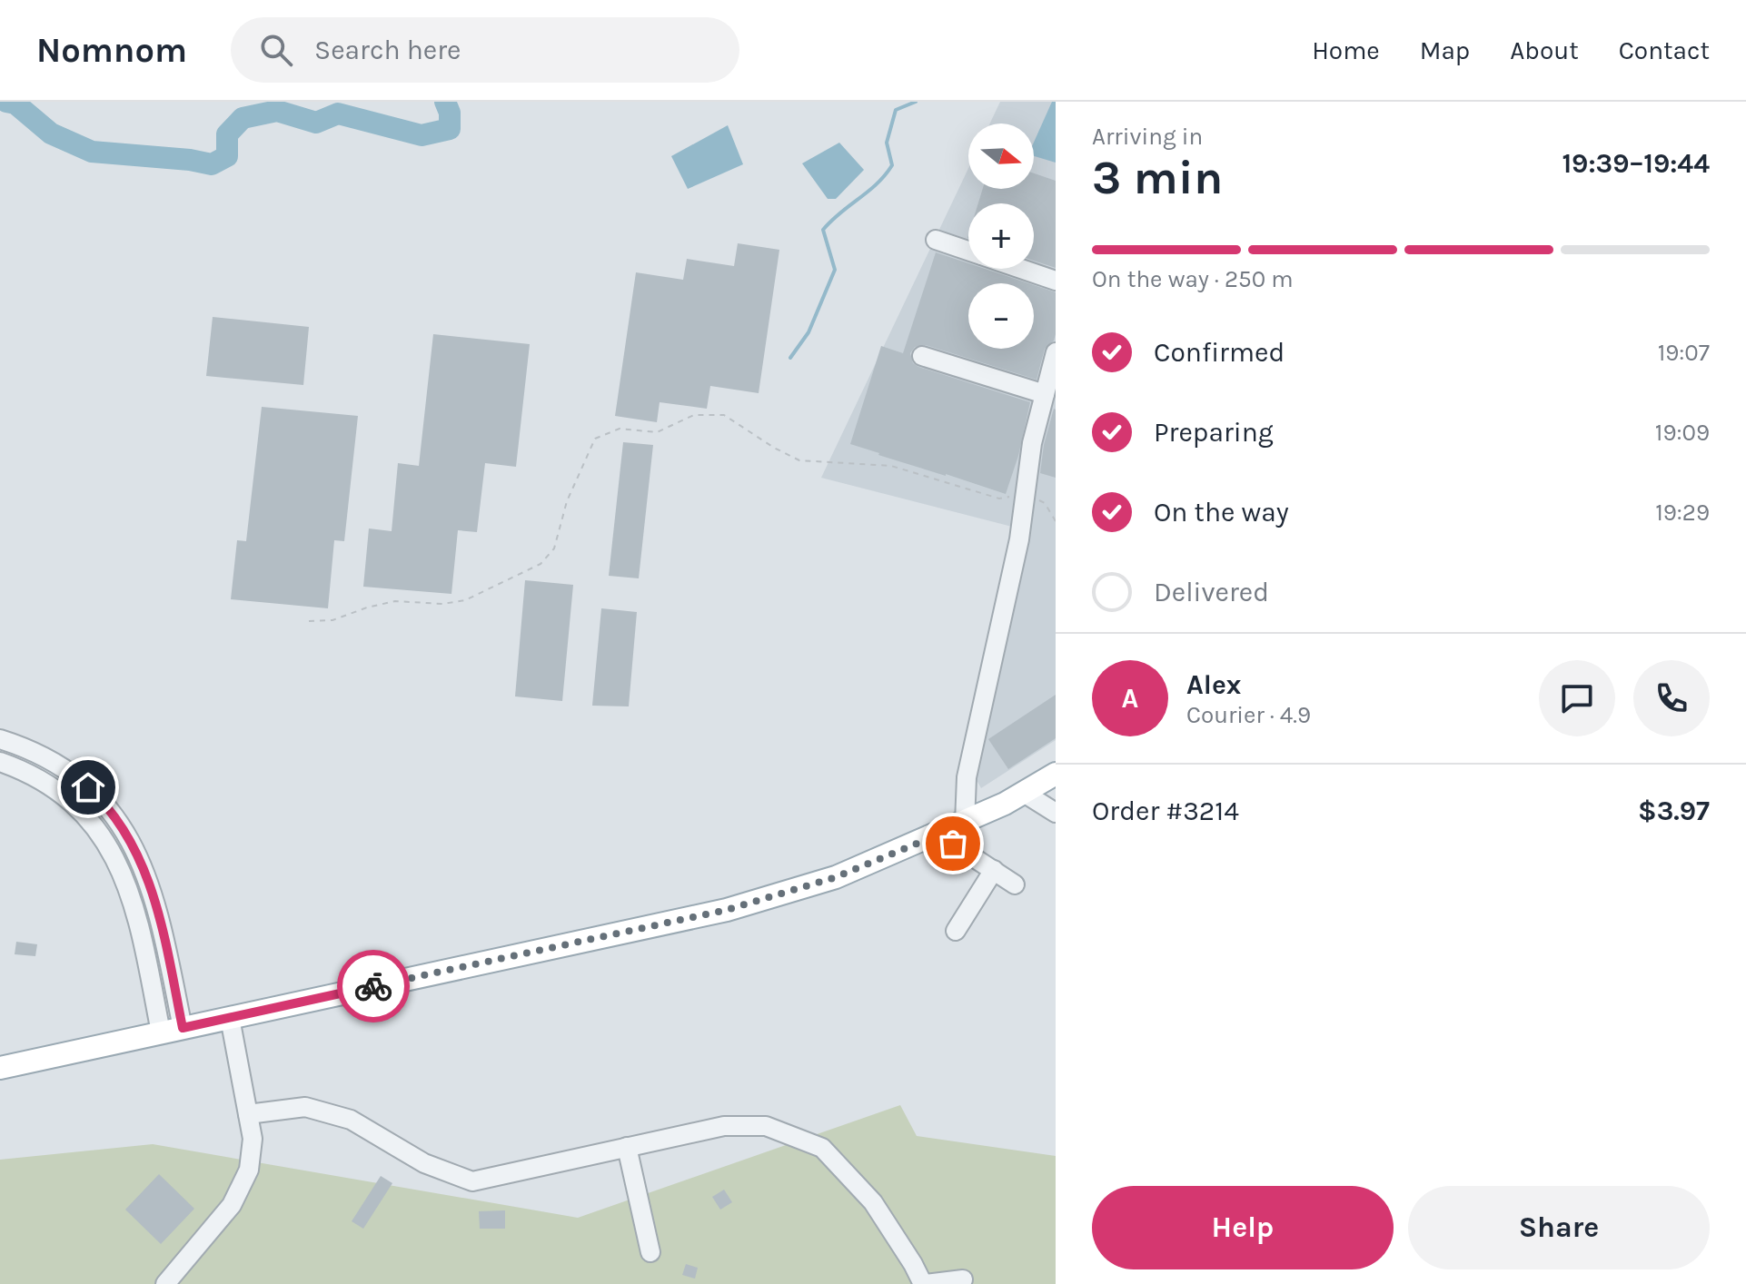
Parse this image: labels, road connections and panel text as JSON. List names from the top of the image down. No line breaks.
{"north":"right","page":{"header":"Nomnom","search":"Search here","nav":["Home","Map","About","Contact"],"heading":["3 min","Arriving in","19:39–19:44"],"panel":["Alex","Courier · 4.9","Order #3214","$3.97"],"map_buttons":["+","−"],"bar":"On the way · 250 m","list":[["Confirmed","19:07"],["Preparing","19:09"],["On the way","19:29"],"Delivered"],"round":"A","buttons":["Help","Share"]}}
